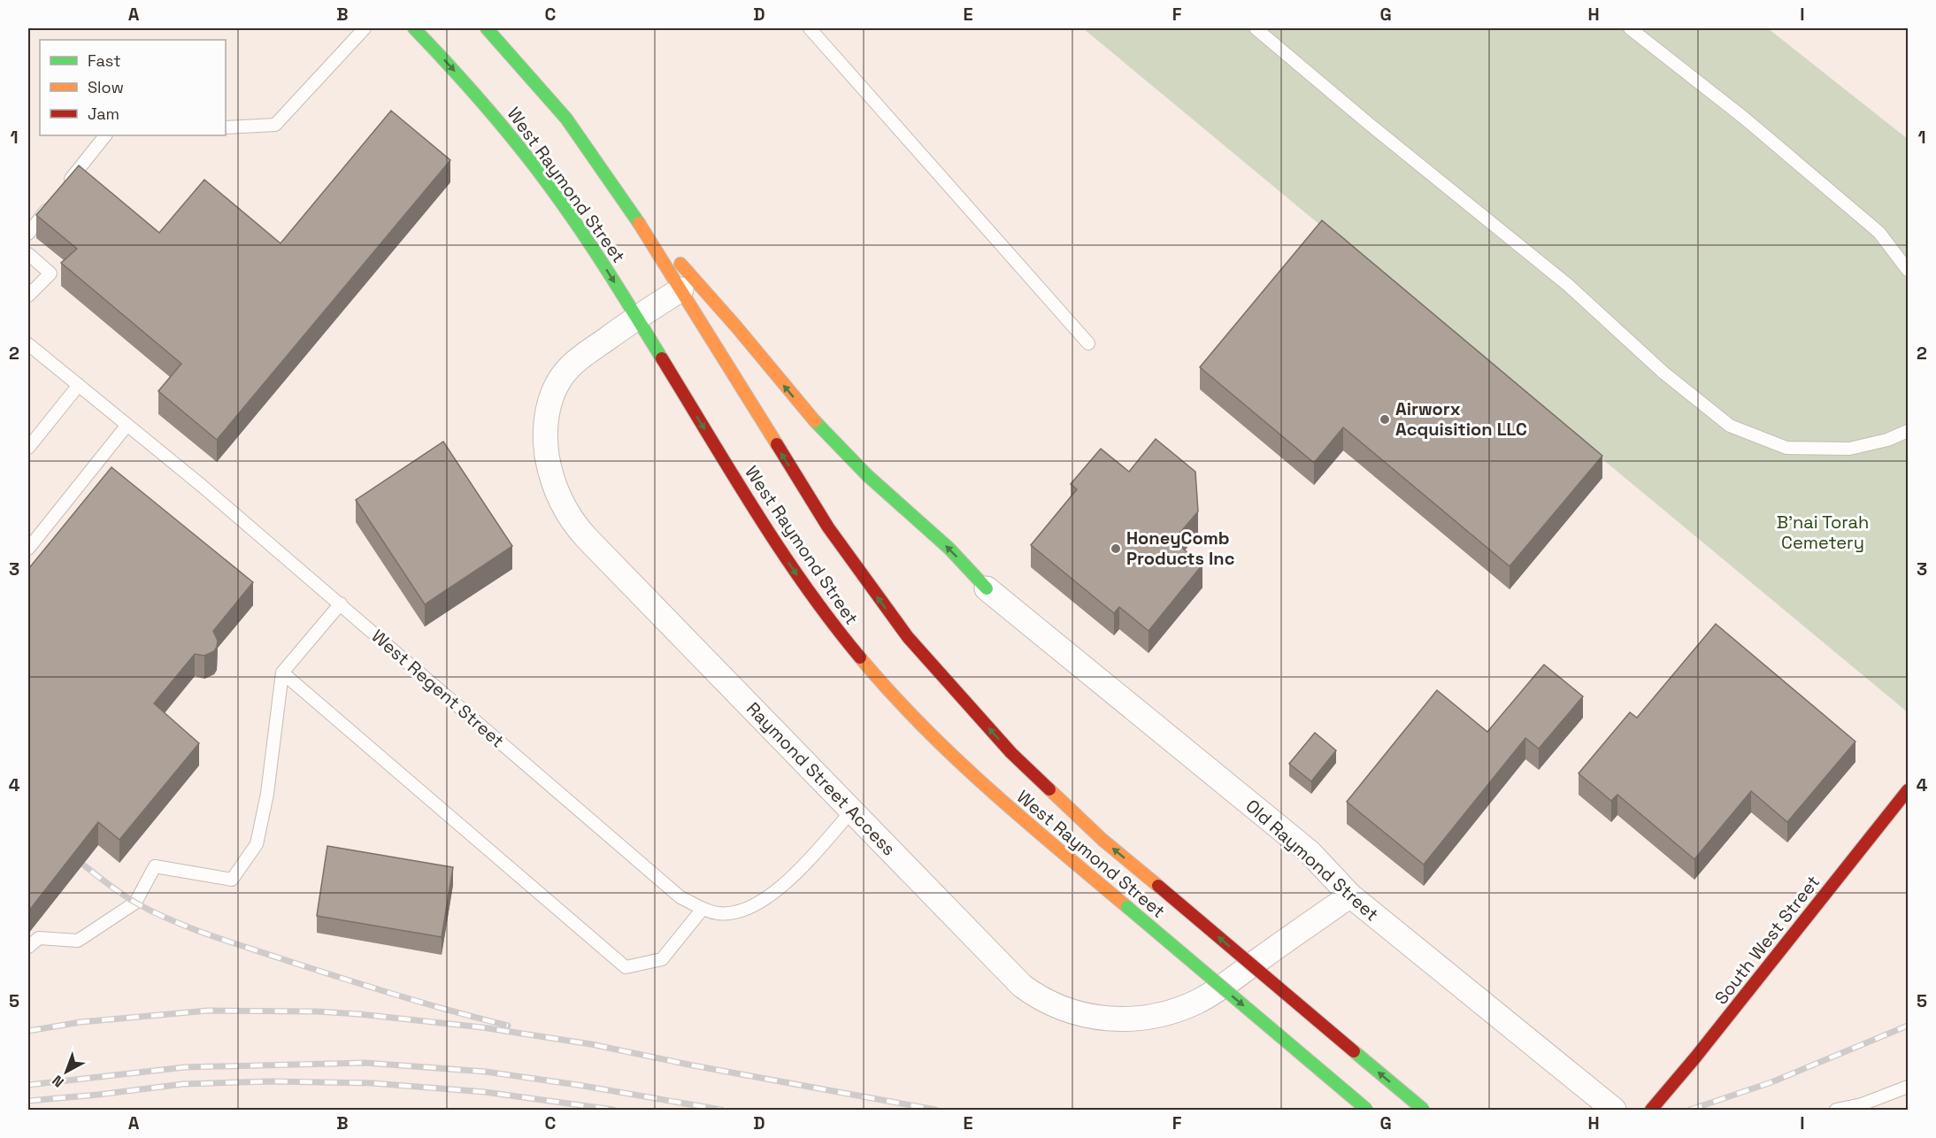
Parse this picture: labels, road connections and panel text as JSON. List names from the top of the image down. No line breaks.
{"streets":{"main road":["West Raymond Street","South West Street"],"street":["Raymond Street Access","Old Raymond Street"],"lane":["West Regent Street"]},"crossings":[["West Raymond Street","Raymond Street Access"],["West Regent Street","Raymond Street Access"],["Raymond Street Access","Old Raymond Street"]],"parks":["B'nai Torah Cemetery"],"places":["Airworx Acquisition LLC","HoneyComb Products Inc"],"legend":["Fast","Slow","Jam"],"north":"bottom left","grid":{"columns":["A","B","C","D","E","F","G","H","I"],"rows":["1","2","3","4","5"]}}
